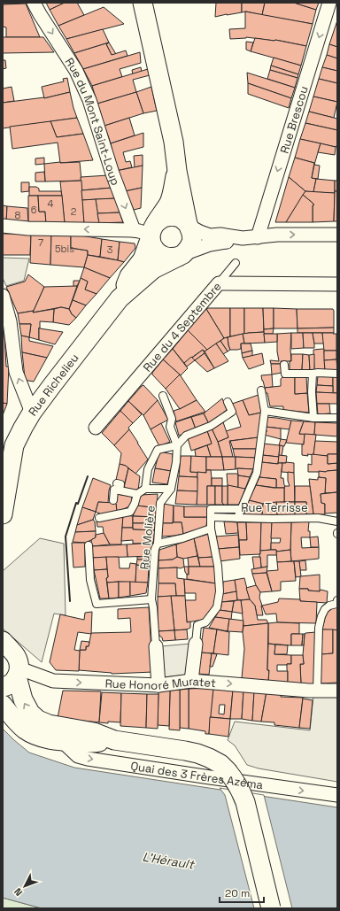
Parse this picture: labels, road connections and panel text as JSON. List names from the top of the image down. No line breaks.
{"streets":{"main road":["Rue Richelieu"],"street":["Rue Brescou","Rue du Mont Saint-Loup","Rue du 4 Septembre","Rue Honoré Muratet","Quai des 3 Frères Azéma"],"lane":["Rue Terrisse","Rue Molière"]},"crossings":[["Rue du Mont Saint-Loup","Rue Richelieu"]],"one_way":["Rue Brescou","Rue du Mont Saint-Loup","Rue Honoré Muratet","Quai des 3 Frères Azéma"],"water":["L'Hérault"],"house_numbers":["4","6","2","8","7","5bis","3"],"scale_bar":"20 m","north":"bottom left"}
